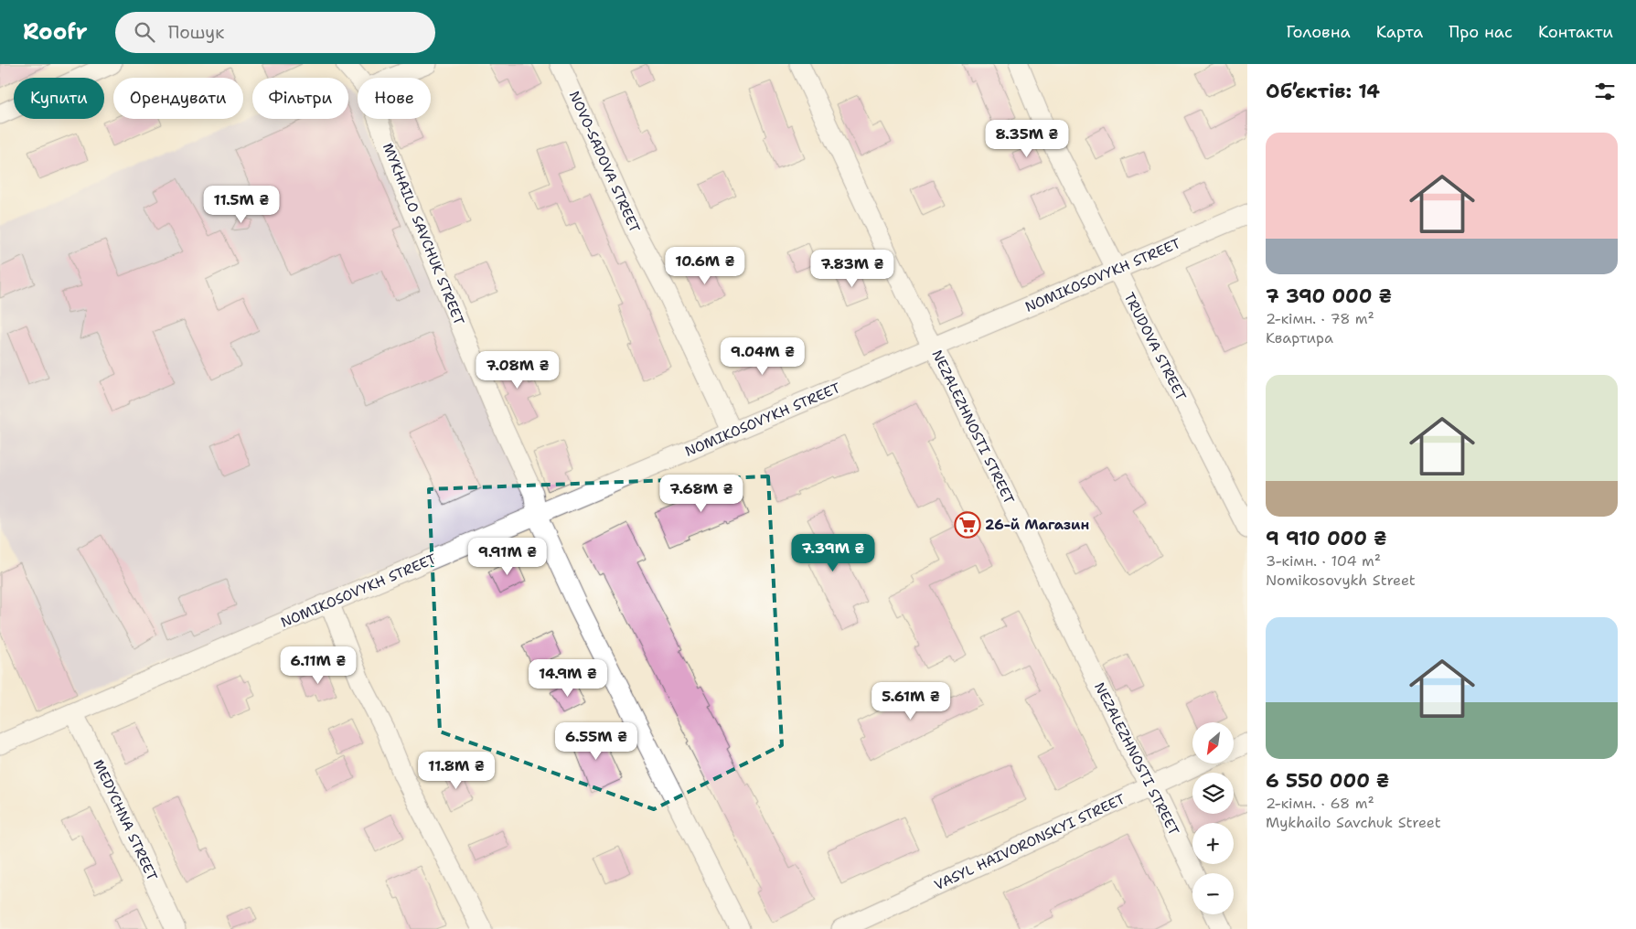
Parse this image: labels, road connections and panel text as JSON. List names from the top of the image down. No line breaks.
{"streets":{"street":["NOVO-SADOVA STREET","MYKHAILO SAVCHUK STREET","NOMIKOSOVYKH STREET","TRUDOVA STREET","NEZALEZHNOSTI STREET","MEDYCHNA STREET","VASYL HAIVORONSKYI STREET"]},"crossings":[["NOVO-SADOVA STREET","NOMIKOSOVYKH STREET"],["MYKHAILO SAVCHUK STREET","NOMIKOSOVYKH STREET"],["NOMIKOSOVYKH STREET","TRUDOVA STREET"],["NOMIKOSOVYKH STREET","NEZALEZHNOSTI STREET"],["NOMIKOSOVYKH STREET","MEDYCHNA STREET"],["NEZALEZHNOSTI STREET","VASYL HAIVORONSKYI STREET"]],"places":{"supermarket":["26-й Магазин"]},"north":"bottom left","page":{"header":"Roofr","search":"Пошук","nav":["Головна","Карта","Про нас","Контакти"],"heading":"Об’єктів: 14","chip":["Купити","Орендувати","Фільтри","Нове"],"list":[{"name":"7 390 000 ₴","note":"2-кімн. · 78 m² · Квартира"},{"name":"9 910 000 ₴","note":"3-кімн. · 104 m² · Nomikosovykh Street"},{"name":"6 550 000 ₴","note":"2-кімн. · 68 m² · Mykhailo Savchuk Street"}],"price":["8.35M ₴","11.5M ₴","10.6M ₴","7.83M ₴","9.04M ₴","7.08M ₴","7.68M ₴","7.39M ₴","9.91M ₴","6.11M ₴","14.9M ₴","5.61M ₴","6.55M ₴","11.8M ₴"],"map_buttons":["+","−"]}}
